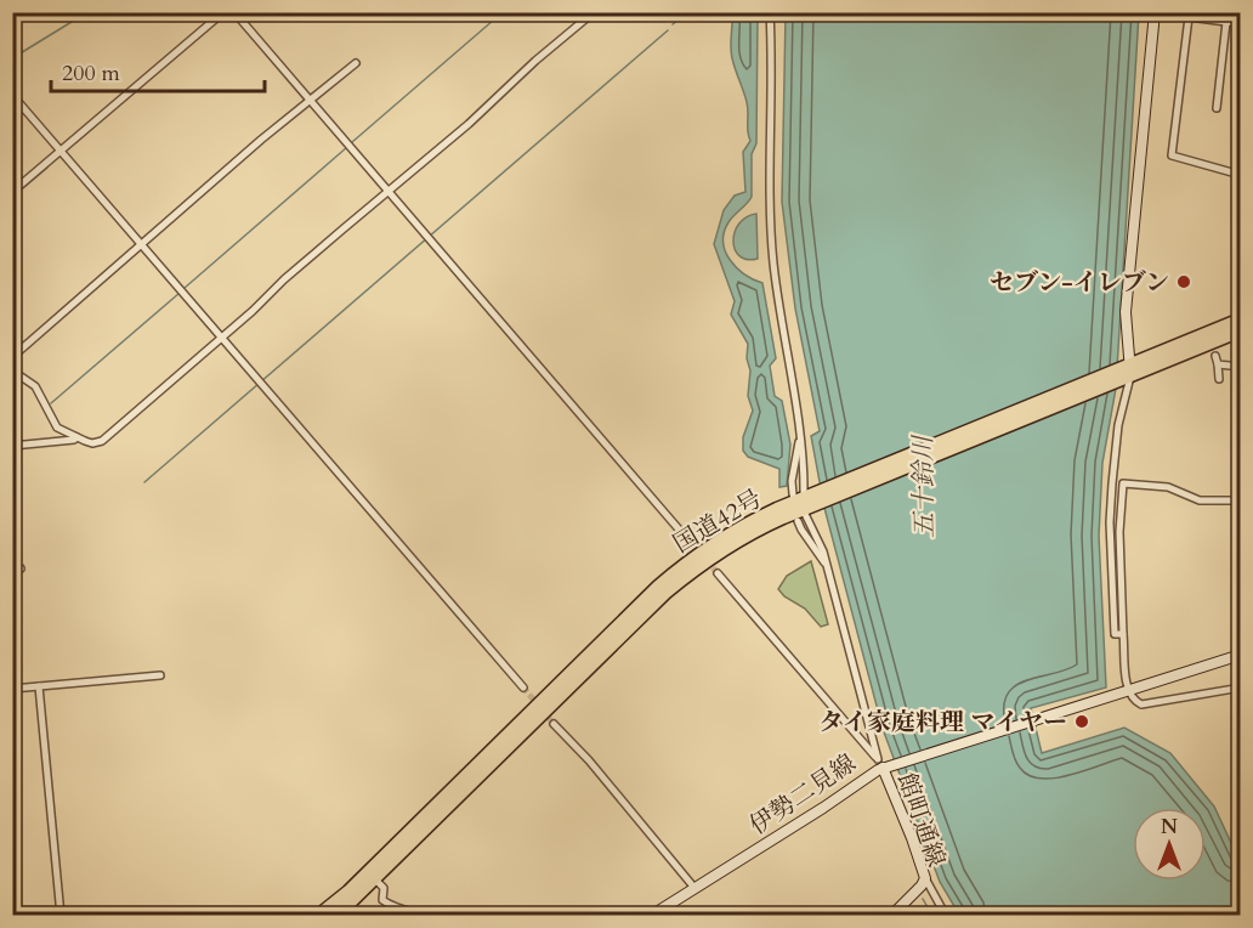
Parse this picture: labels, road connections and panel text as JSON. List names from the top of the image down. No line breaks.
{"streets":{"highway":["国道42号"],"main road":["伊勢二見線","館町通線"]},"crossings":[["伊勢二見線","館町通線"]],"water":["五十鈴川"],"places":["セブン-イレブン","タイ家庭料理 マイヤー"],"scale_bar":"200 m","north":"top"}
